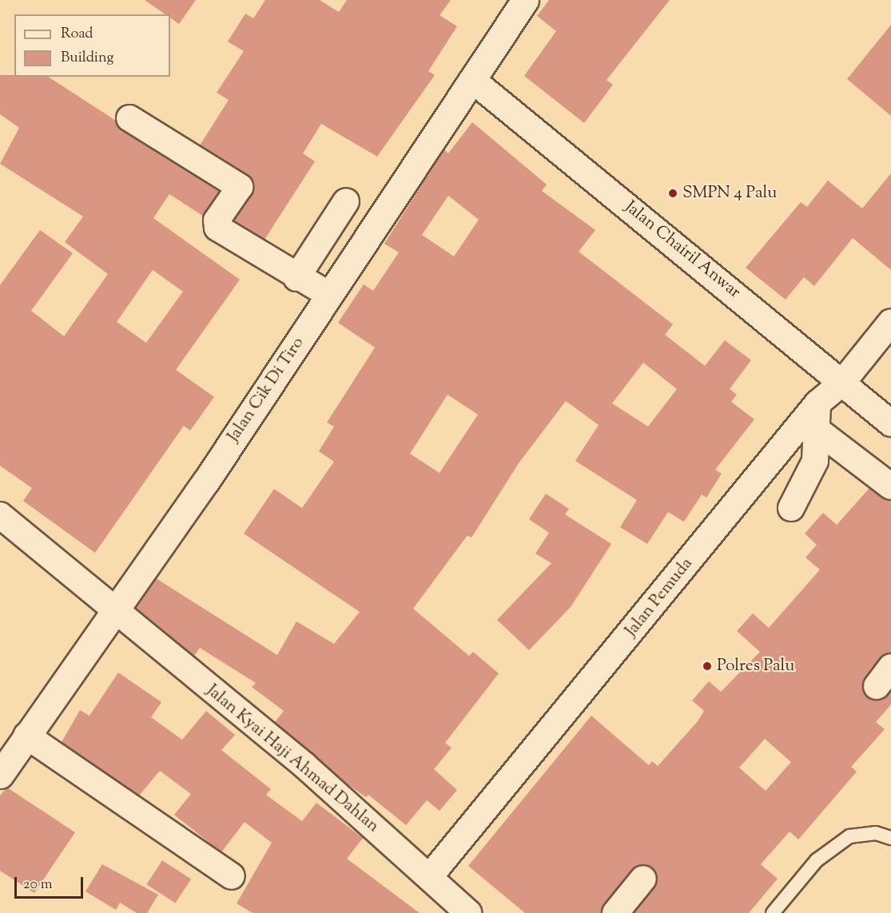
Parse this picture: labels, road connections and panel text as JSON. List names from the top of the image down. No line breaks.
{"streets":{"street":["Jalan Chairil Anwar","Jalan Cik Di Tiro","Jalan Pemuda","Jalan Kyai Haji Ahmad Dahlan"]},"crossings":[["Jalan Chairil Anwar","Jalan Cik Di Tiro"],["Jalan Chairil Anwar","Jalan Pemuda"],["Jalan Cik Di Tiro","Jalan Kyai Haji Ahmad Dahlan"],["Jalan Pemuda","Jalan Kyai Haji Ahmad Dahlan"]],"places":["SMPN 4 Palu","Polres Palu"],"legend":["Road","Building"],"scale_bar":"20 m"}
